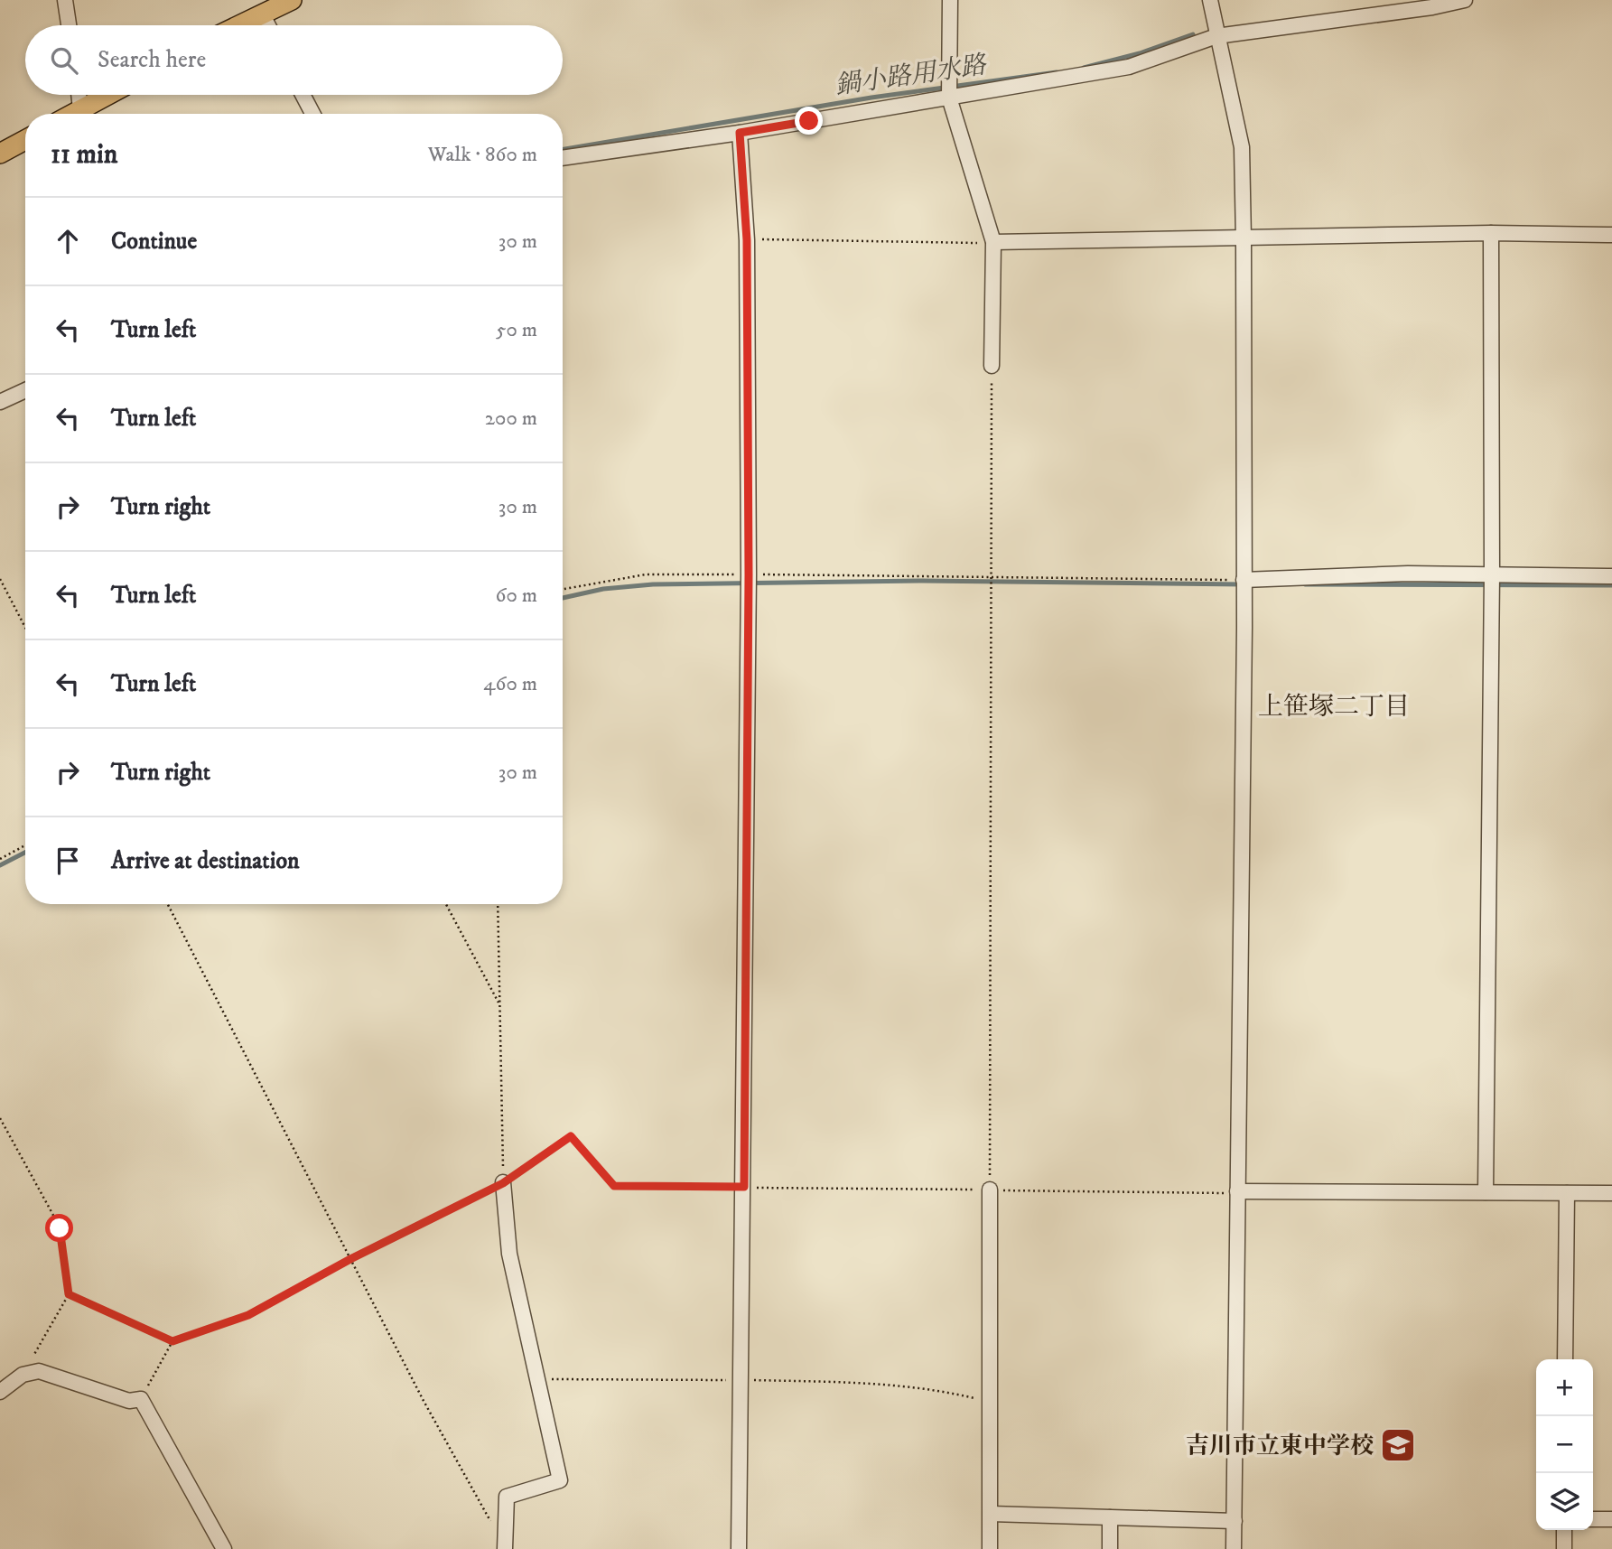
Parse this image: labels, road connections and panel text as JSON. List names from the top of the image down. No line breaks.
{"districts":["上笹塚二丁目"],"water":["鍋小路用水路"],"places":{"school or university":["吉川市立東中学校"]},"page":{"search":"Search here","heading":["11 min","Walk · 860 m"],"list":[["Continue","30 m"],["Turn left","50 m"],["Turn left","200 m"],["Turn right","30 m"],["Turn left","60 m"],["Turn left","460 m"],["Turn right","30 m"],"Arrive at destination"],"map_buttons":["+","−"]}}
